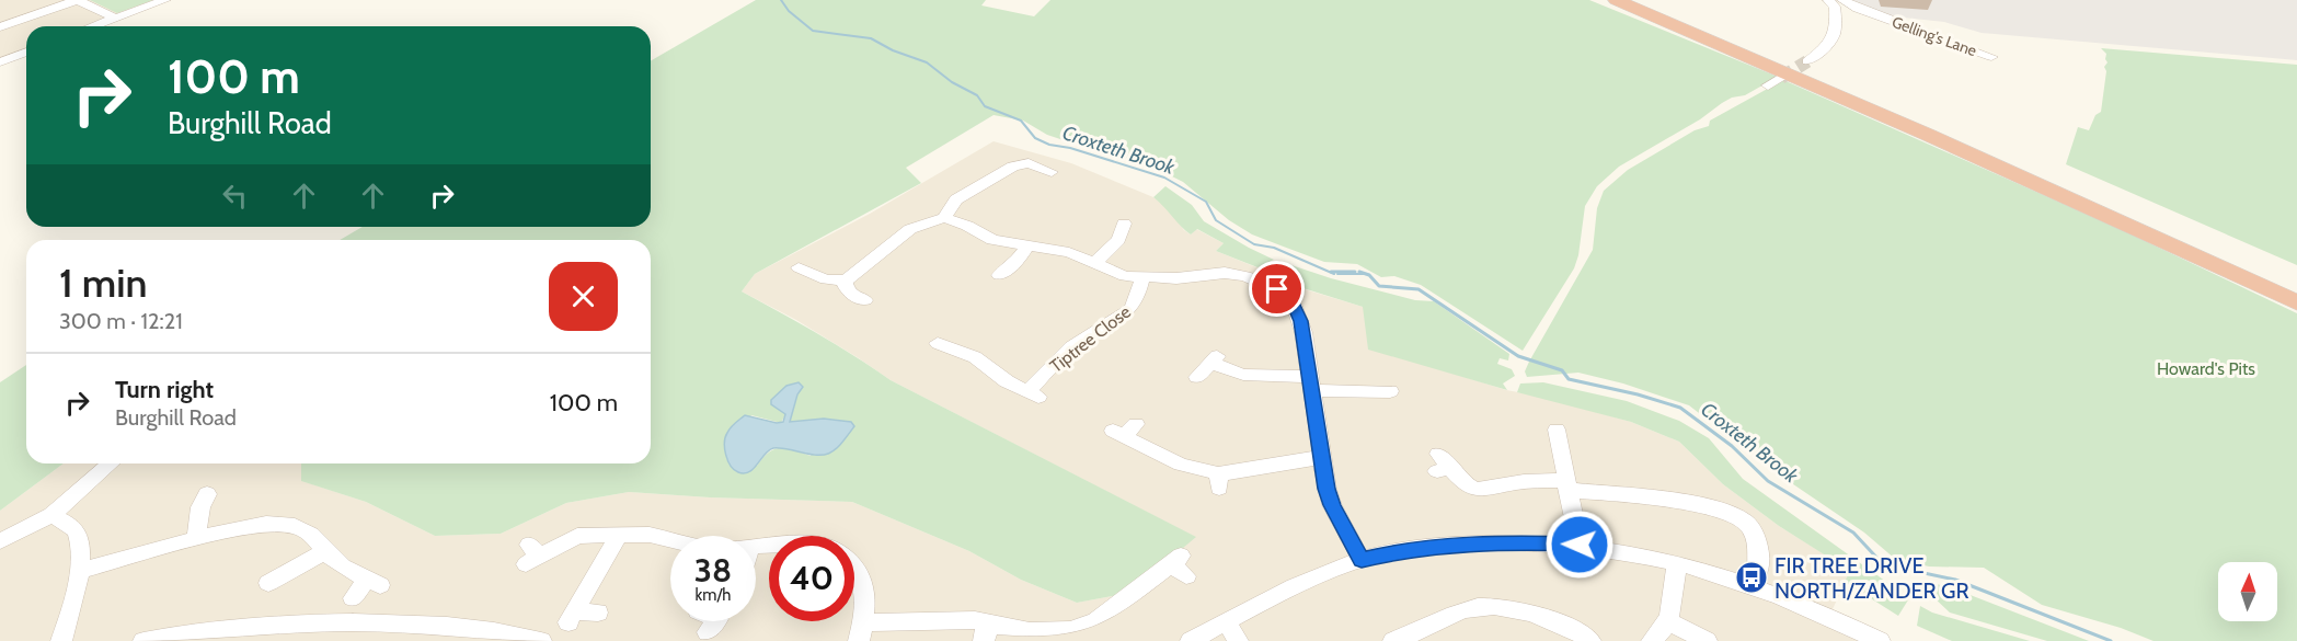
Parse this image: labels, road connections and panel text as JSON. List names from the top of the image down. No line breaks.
{"streets":{"street":["Gelling's Lane","Tiptree Close"]},"water":["Croxteth Brook"],"parks":["Howard's Pits"],"places":{"bus stop":["FIR TREE DRIVE NORTH/ZANDER GR"]},"north":"top","page":{"turn":["100 m","Burghill Road"],"heading":["1 min","300 m · 12:21"],"list":[{"name":"Turn right","note":"Burghill Road","value":"100 m"}],"speed":"38 km/h","limit":"40"}}
